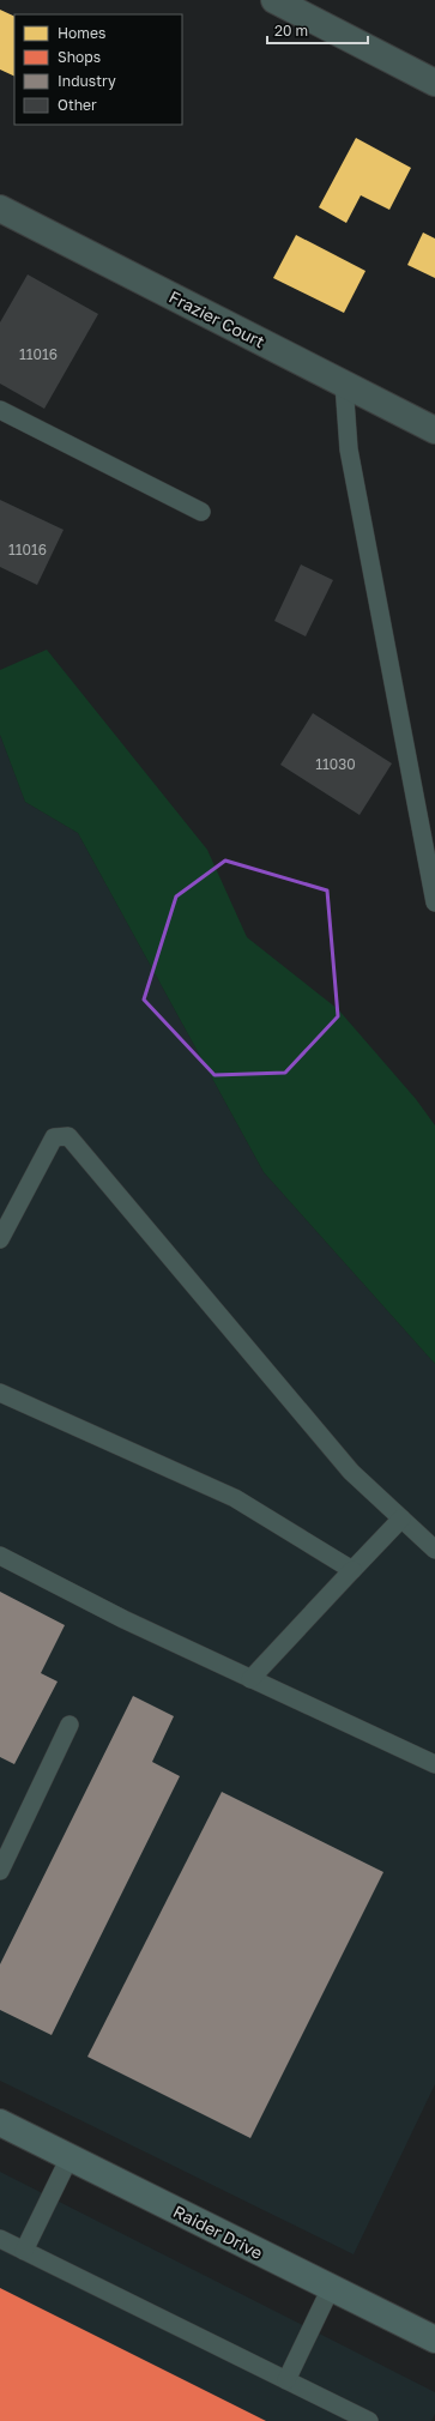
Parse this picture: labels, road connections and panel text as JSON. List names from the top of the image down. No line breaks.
{"streets":{"main road":["Raider Drive"],"street":["Frazier Court"]},"house_numbers":["11016","11016","11030"],"legend":["Homes","Shops","Industry","Other"],"scale_bar":"20 m"}
